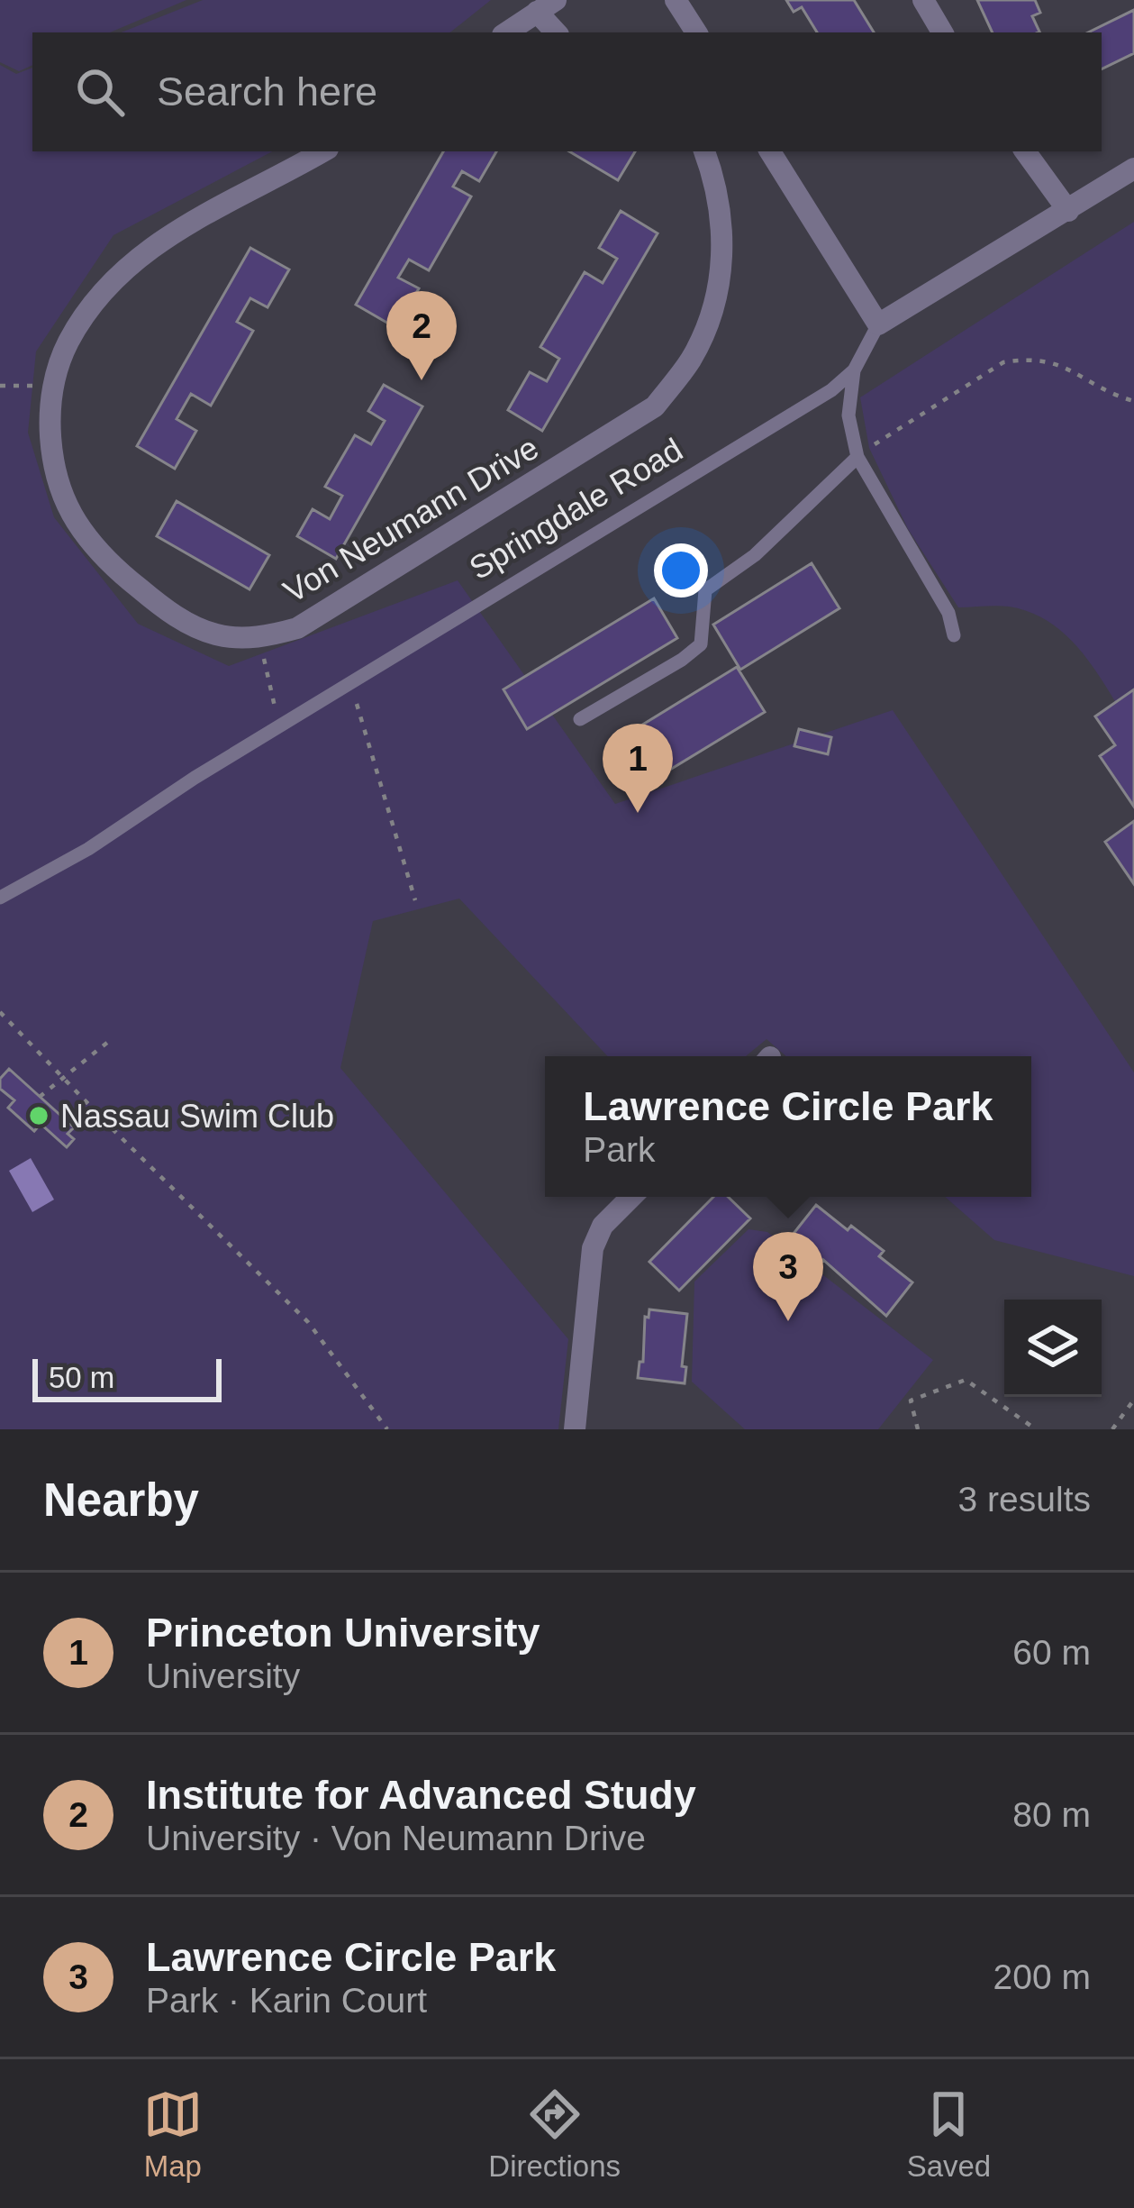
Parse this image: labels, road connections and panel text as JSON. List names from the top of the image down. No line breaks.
{"streets":{"street":["Von Neumann Drive"],"lane":["Springdale Road"]},"places":["Nassau Swim Club"],"scale_bar":"50 m","page":{"search":"Search here","pins":["2","1","3"],"popup":["Lawrence Circle Park","Park"],"scale":"50 m","heading":["Nearby","3 results"],"list":[{"mark":"1","name":"Princeton University","note":"University","value":"60 m"},{"mark":"2","name":"Institute for Advanced Study","note":"University · Von Neumann Drive","value":"80 m"},{"mark":"3","name":"Lawrence Circle Park","note":"Park · Karin Court","value":"200 m"}],"nav":["Map","Directions","Saved"]}}
